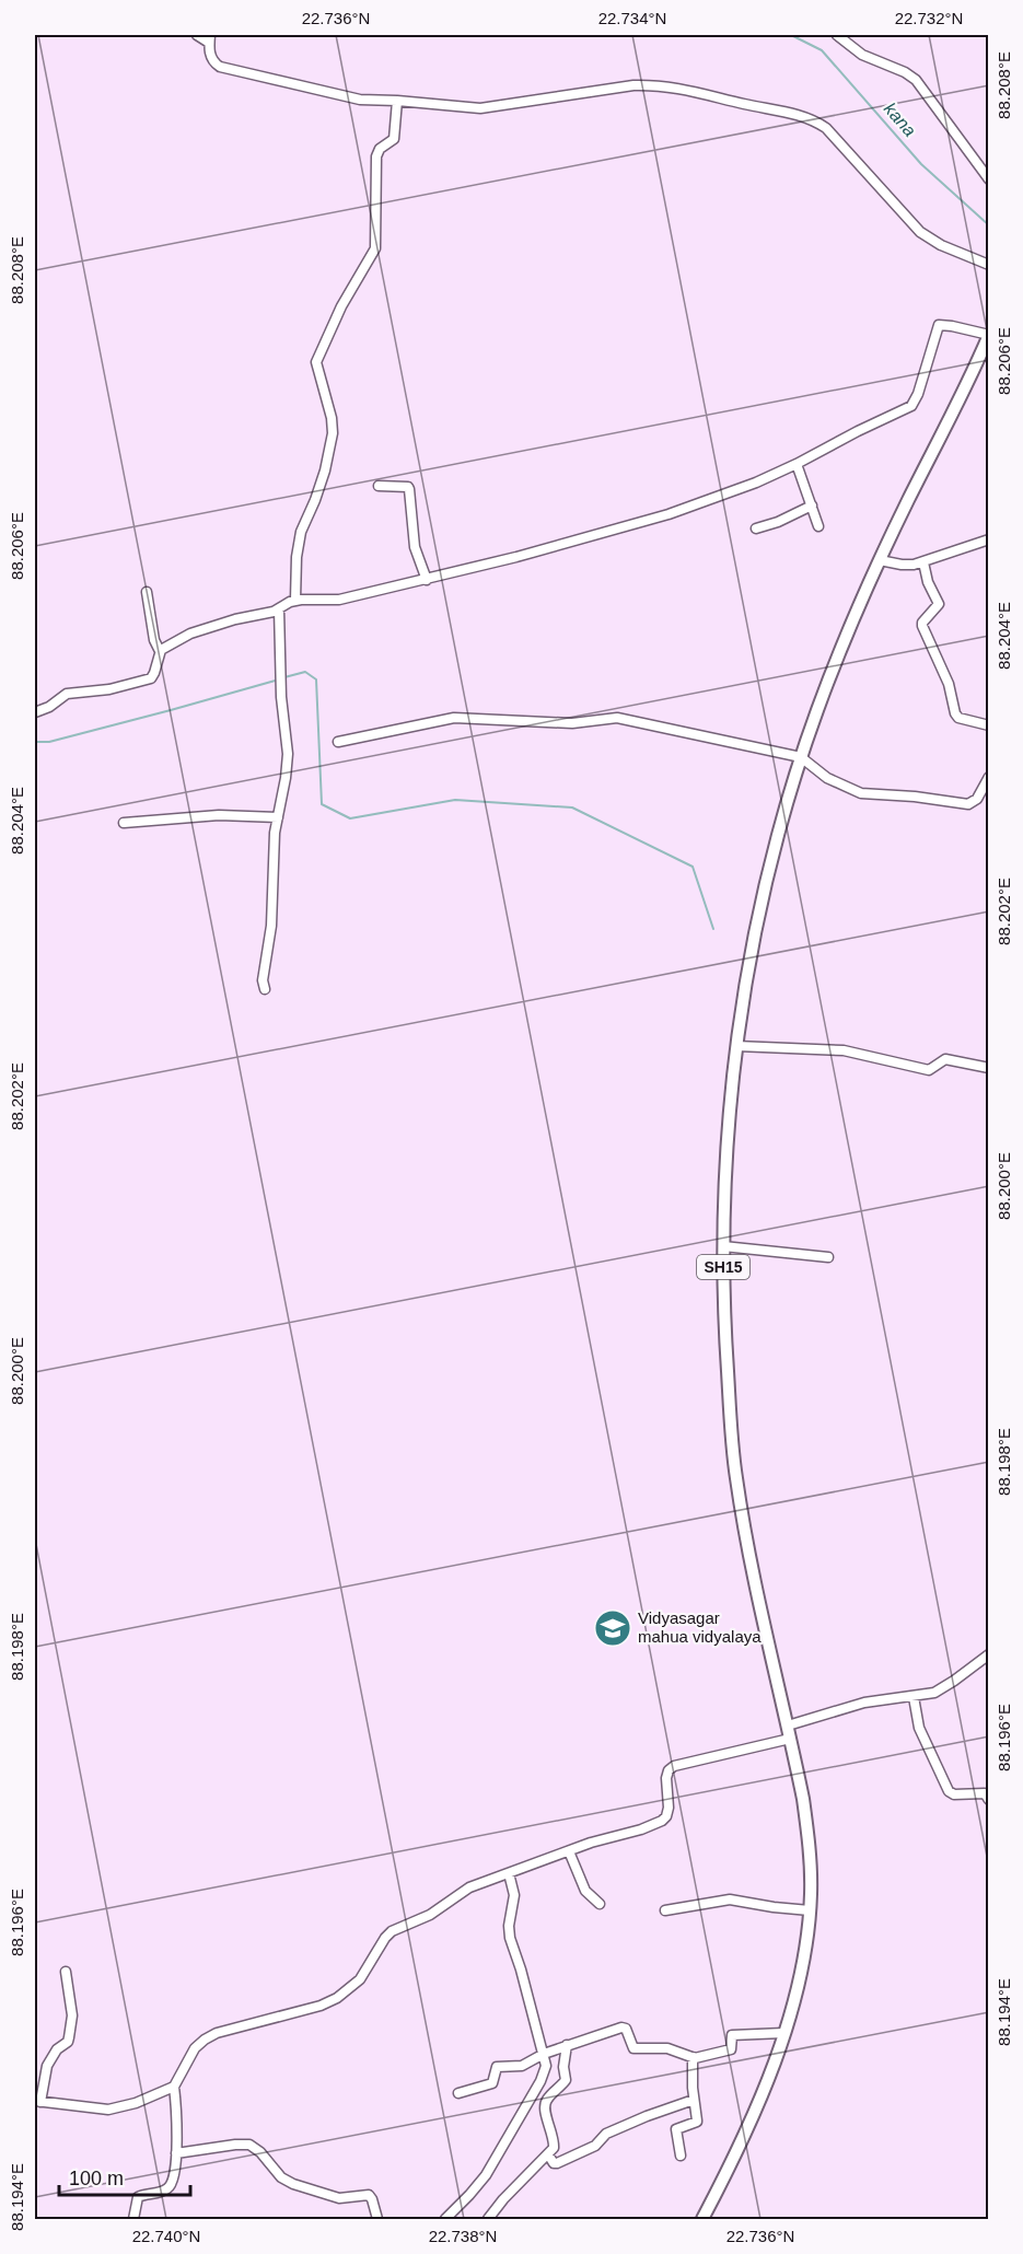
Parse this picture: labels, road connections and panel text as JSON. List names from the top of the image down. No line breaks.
{"streets":{"main road":["SH15"]},"water":["kana"],"places":{"school or university":["Vidyasagar mahua vidyalaya"]},"scale_bar":"100 m","coordinates":["22.736°N","22.734°N","22.732°N","88.208°E","88.206°E","88.204°E","88.202°E","88.200°E","88.198°E","88.196°E","88.194°E","22.740°N","22.738°N"]}
